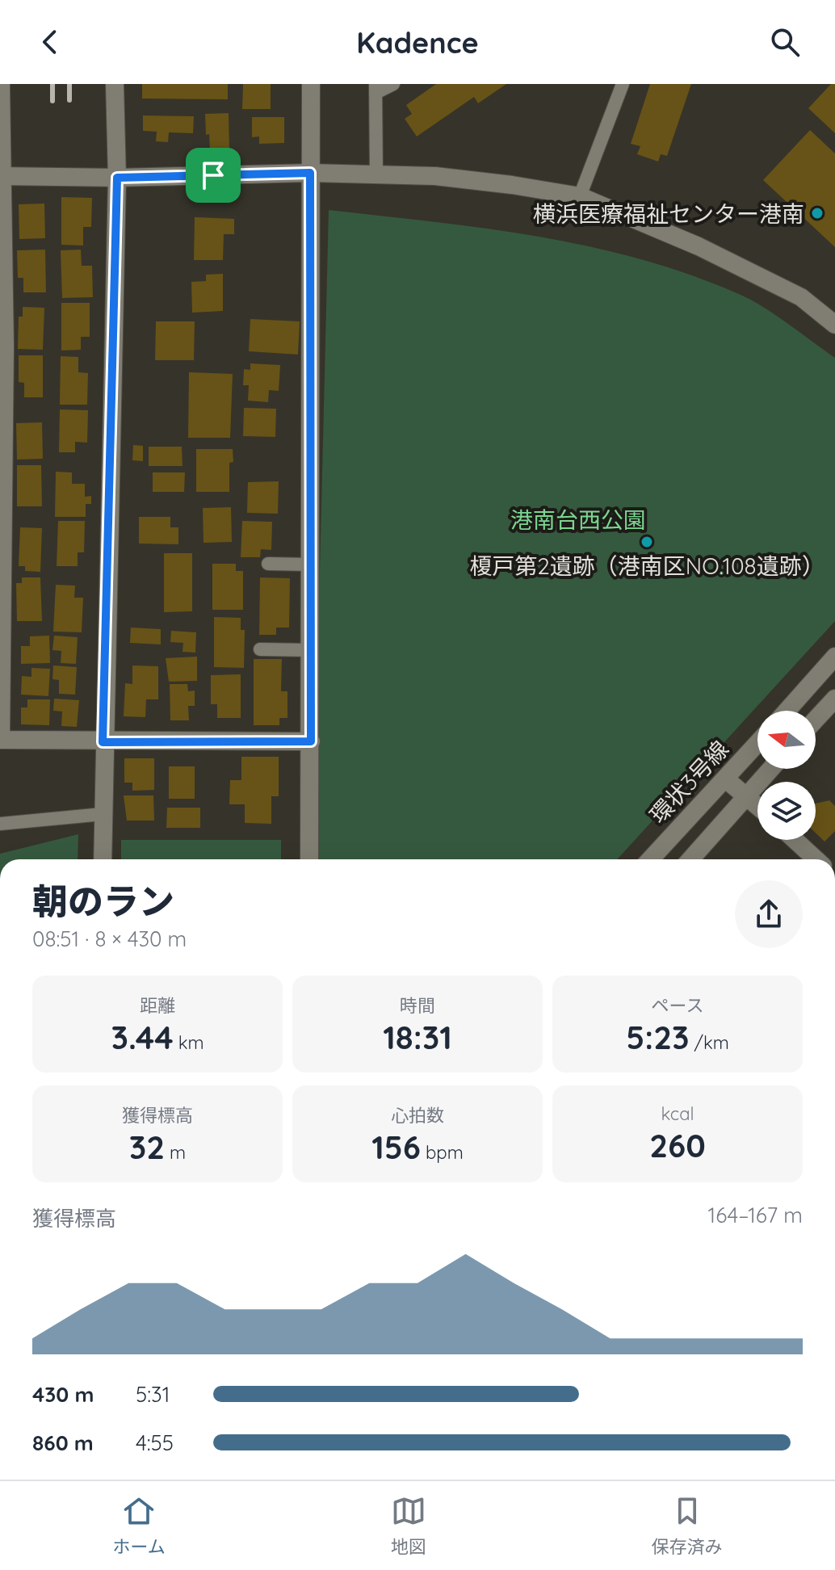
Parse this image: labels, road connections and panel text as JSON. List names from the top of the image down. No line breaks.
{"streets":{"street":["環状3号線"]},"parks":["港南台西公園"],"places":["横浜医療福祉センター港南","榎戸第2遺跡（港南区NO.108遺跡）"],"north":"left","page":{"header":"Kadence","heading":["朝のラン","08:51 · 8 × 430 m"],"stats":[["距離","3.44 km"],["時間","18:31"],["ペース","5:23 /km"],["獲得標高","32 m"],["心拍数","156 bpm"],["kcal","260"]],"chart":["獲得標高","164–167 m"],"list":[{"name":"430 m","note":"5:31"},{"name":"860 m","note":"4:55"}],"tabs":["ホーム","地図","保存済み"]}}
